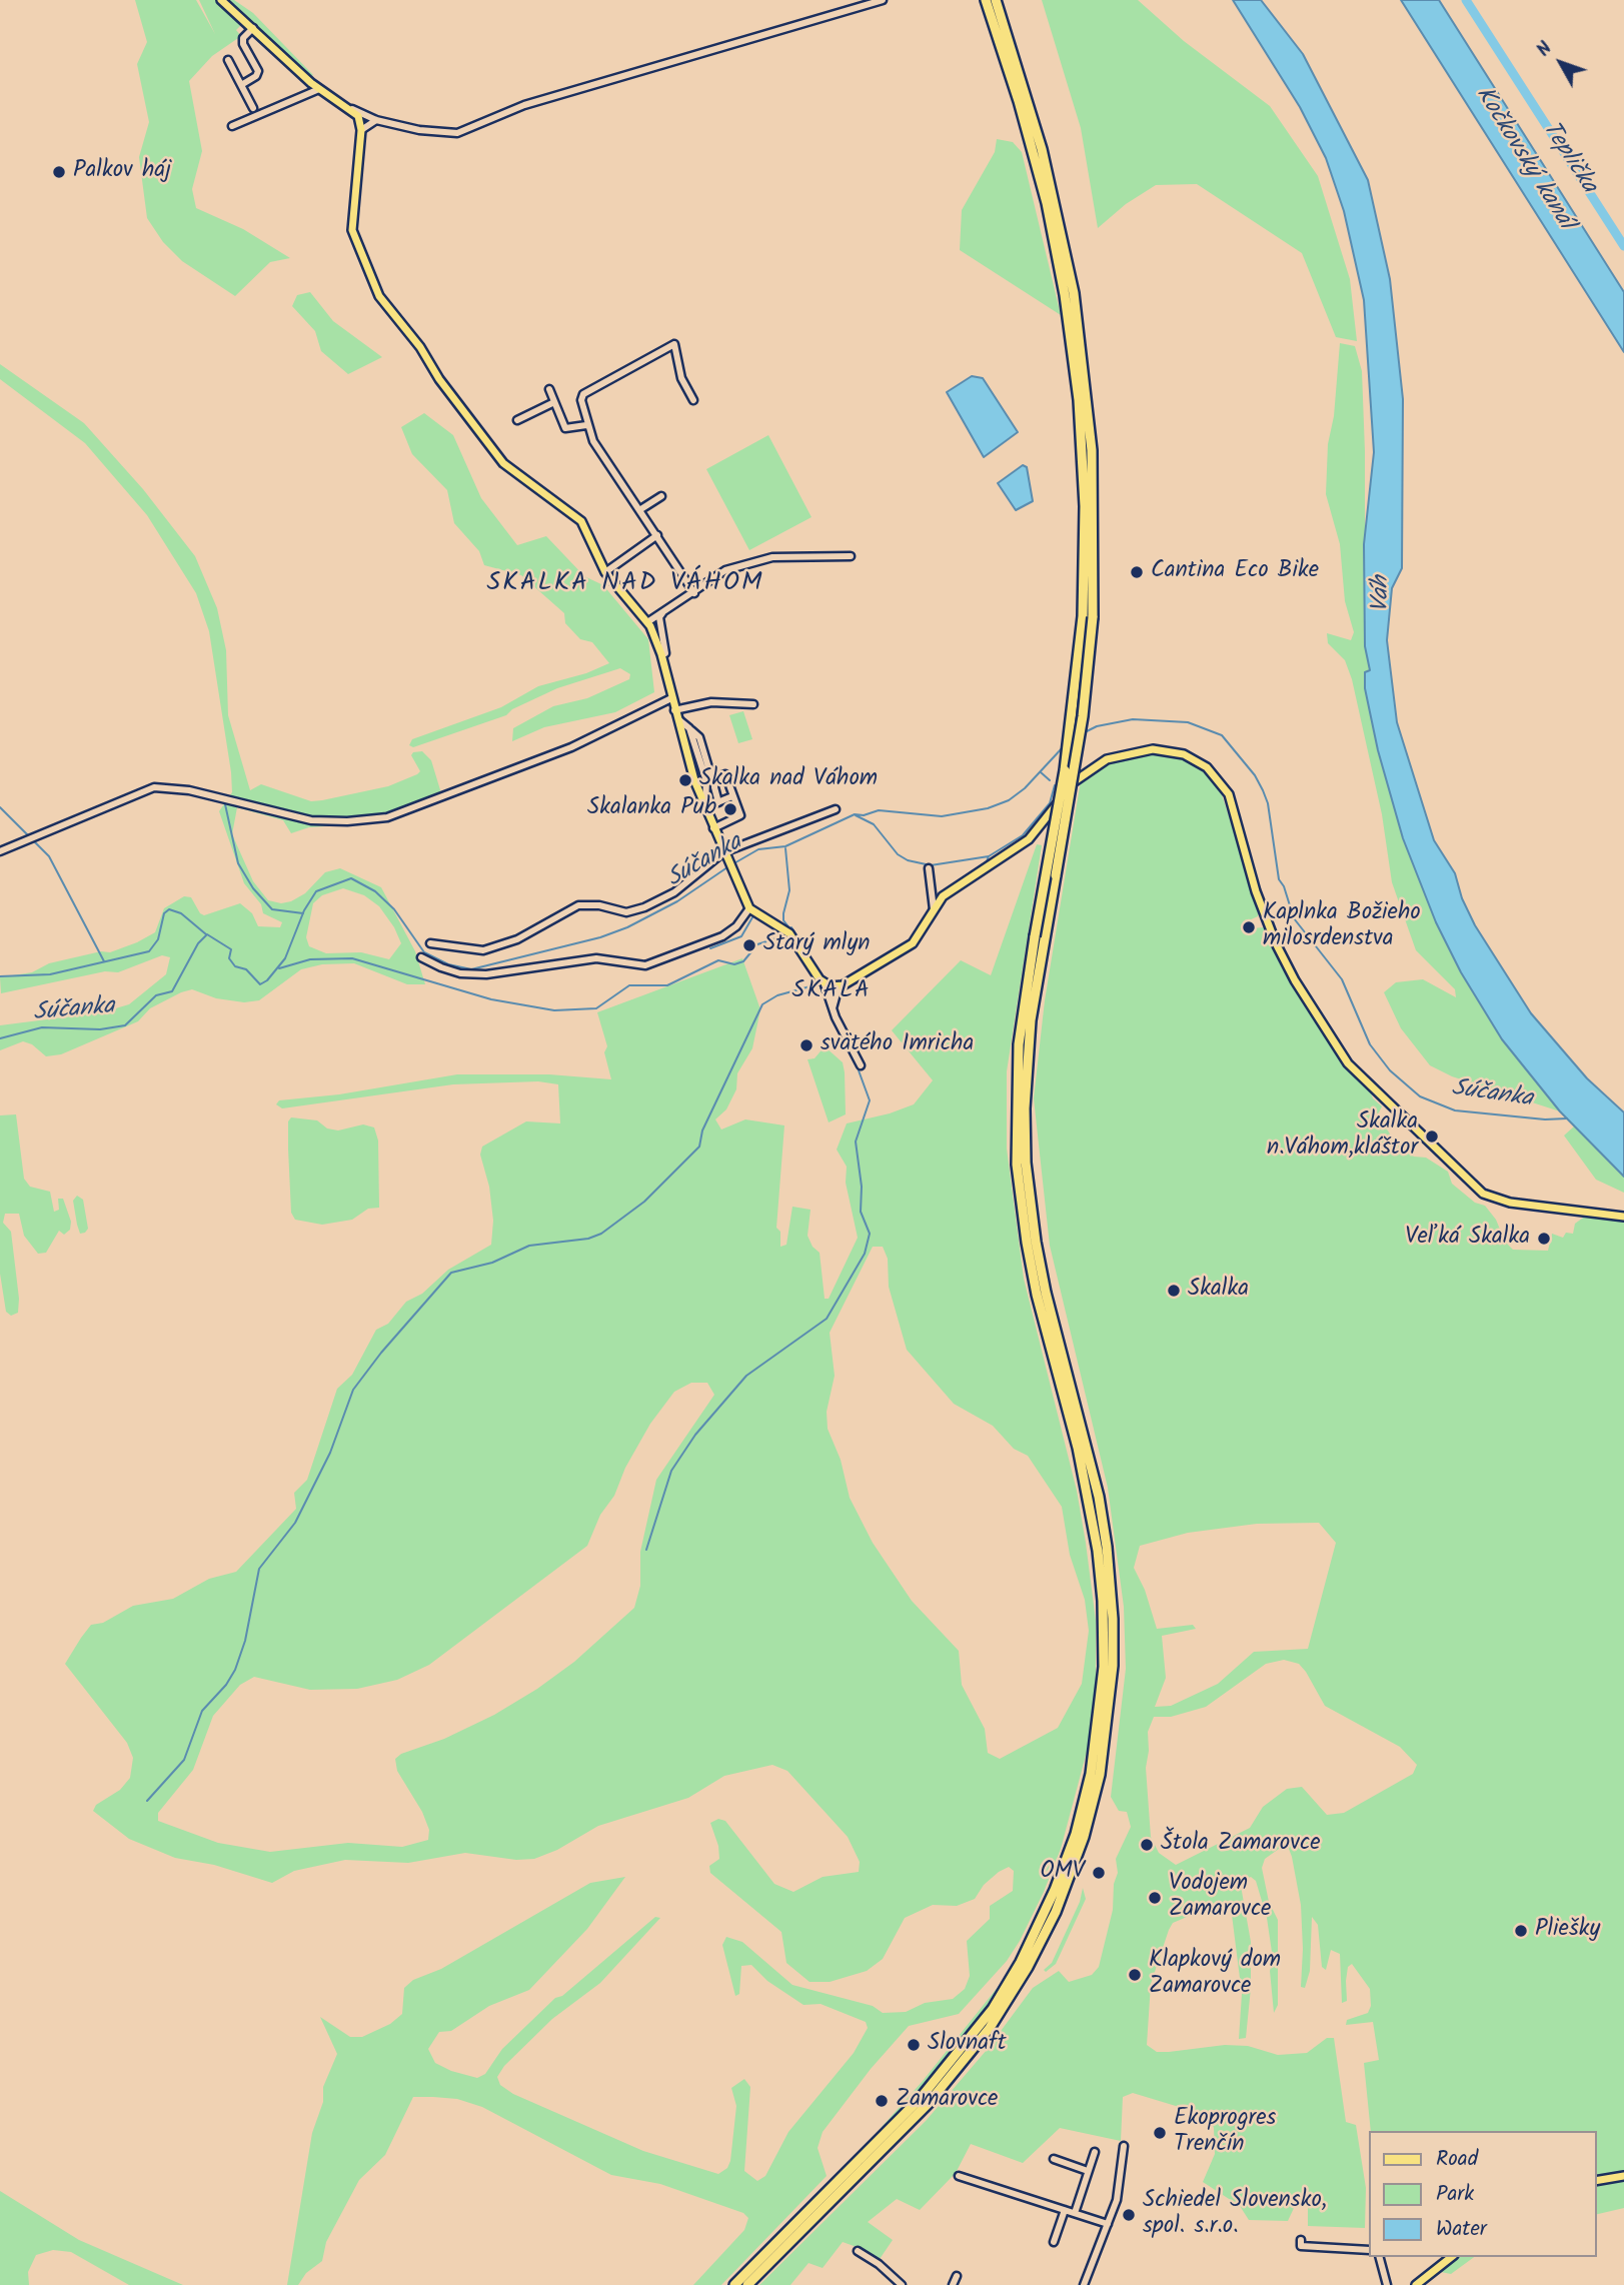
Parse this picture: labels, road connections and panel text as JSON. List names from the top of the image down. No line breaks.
{"districts":["SKALKA NAD VÁHOM","SKALA"],"water":["Teplička","Kočkovský kanál","Váh","Súčanka"],"places":["Palkov háj","Cantina Eco Bike","Skalka nad Váhom","Skalanka Pub","Kaplnka Božieho milosrdenstva","Starý mlyn","svätého Imricha","Skalka n.Váhom,kláštor","Veľká Skalka","Skalka","Štola Zamarovce","OMV","Vodojem Zamarovce","Pliešky","Klapkový dom Zamarovce","Slovnaft","Zamarovce","Ekoprogres Trenčín","Schiedel Slovensko, spol. s.r.o."],"legend":["Road","Park","Water"],"north":"top left"}
